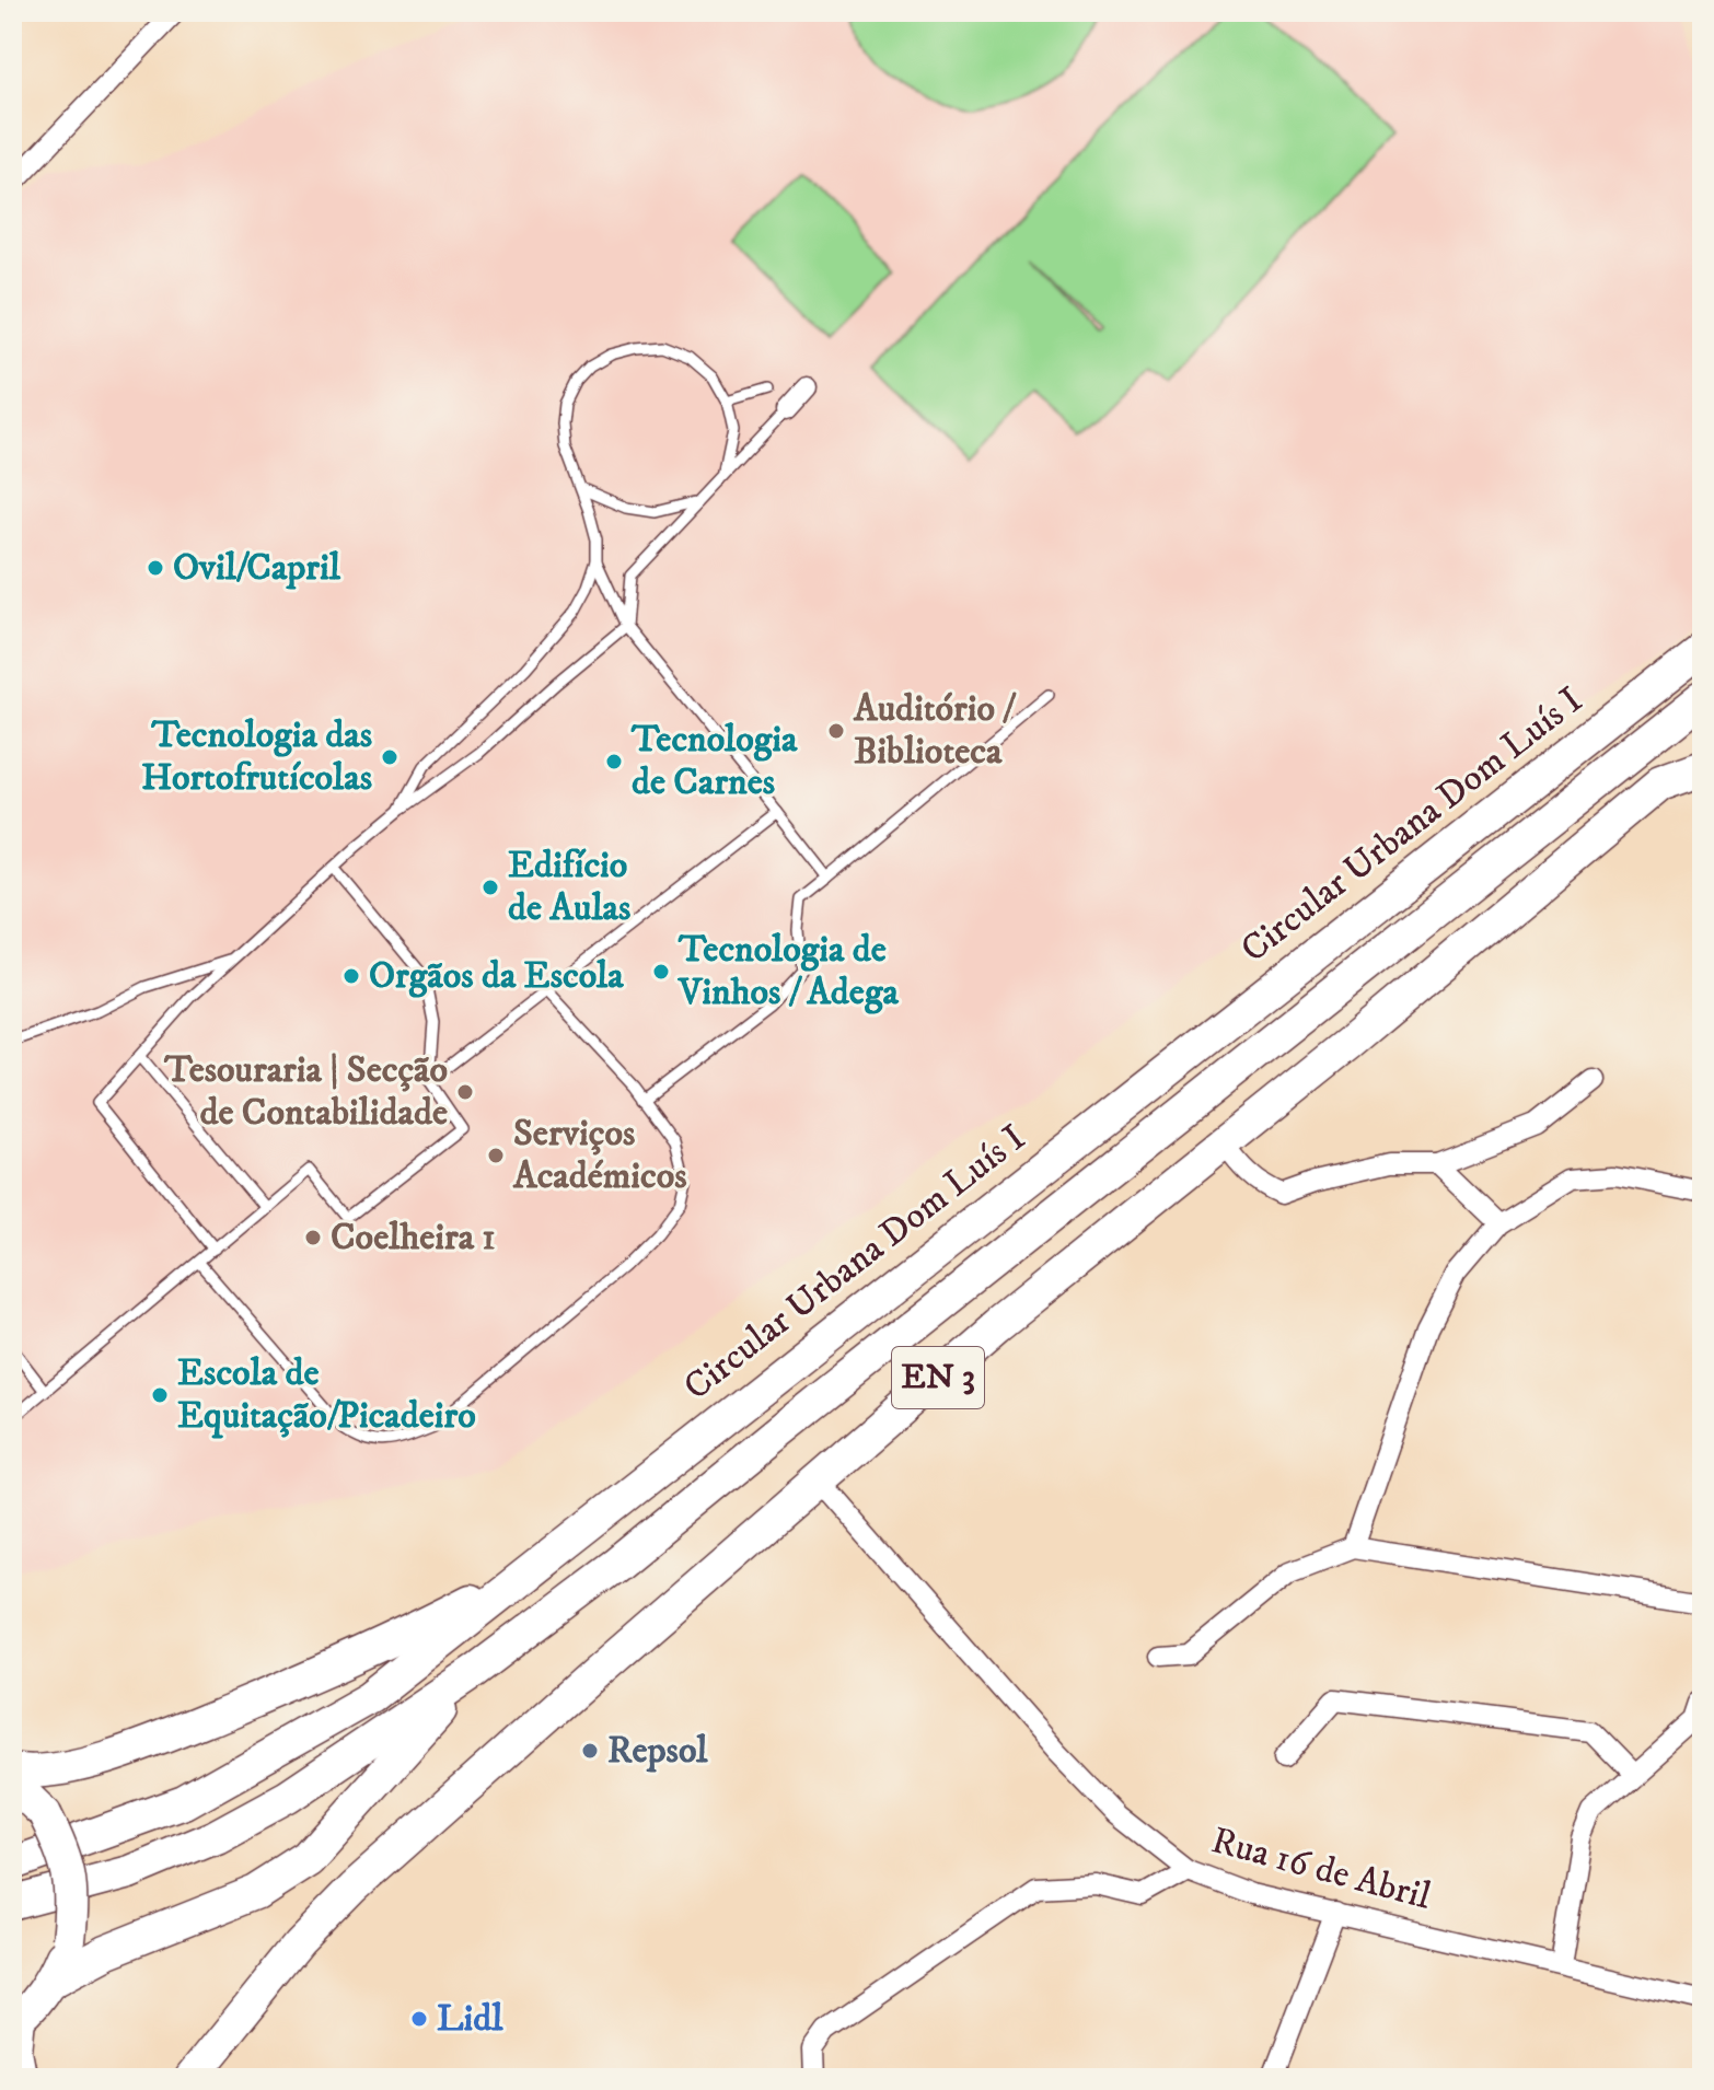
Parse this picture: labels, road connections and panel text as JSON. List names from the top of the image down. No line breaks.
{"streets":{"main road":["Circular Urbana Dom Luís I","EN 3"],"street":["Rua 16 de Abril"]},"crossings":[["EN 3","Rua 16 de Abril"]],"places":["Ovil/Capril","Auditório / Biblioteca","Tecnologia das Hortofrutícolas","Tecnologia de Carnes","Edifício de Aulas","Tecnologia de Vinhos / Adega","Orgãos da Escola","Tesouraria | Secção de Contabilidade","Serviços Académicos","Coelheira 1","Escola de Equitação/Picadeiro","Repsol","Lidl"]}
